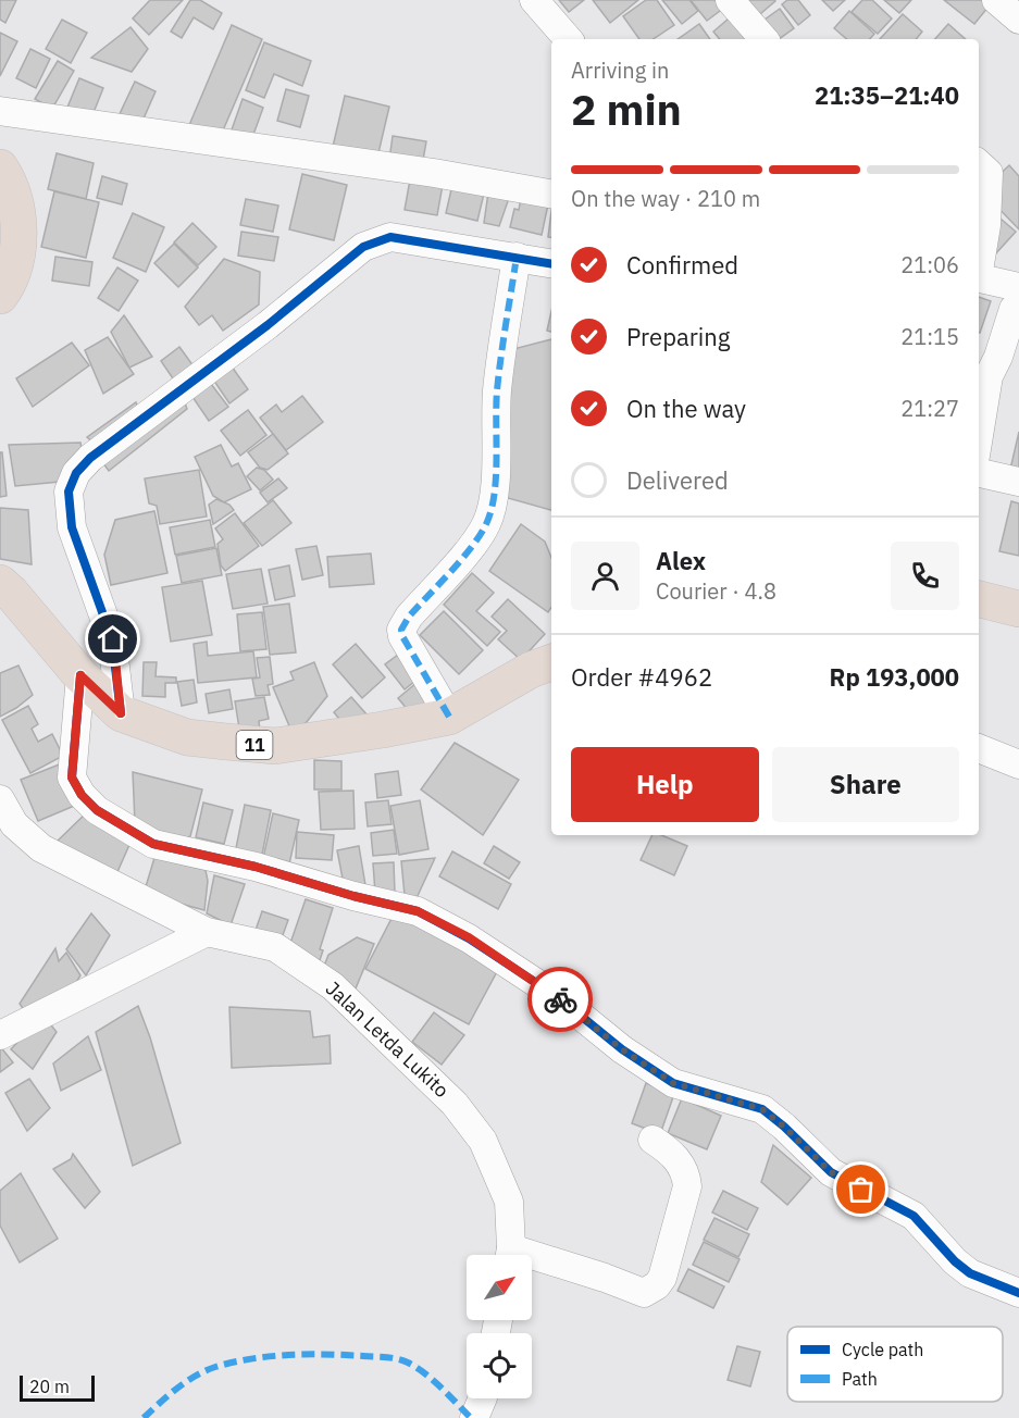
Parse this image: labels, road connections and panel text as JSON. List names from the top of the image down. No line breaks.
{"streets":{"highway":["11"],"street":["Jalan Letda Lukito"]},"legend":["Cycle path","Path"],"scale_bar":"20 m","north":"top right","page":{"heading":["2 min","Arriving in","21:35–21:40"],"panel":["Alex","Courier · 4.8","Order #4962","Rp 193,000"],"bar":"On the way · 210 m","list":[["Confirmed","21:06"],["Preparing","21:15"],["On the way","21:27"],"Delivered"],"buttons":["Help","Share"],"scale":"20 m"}}
